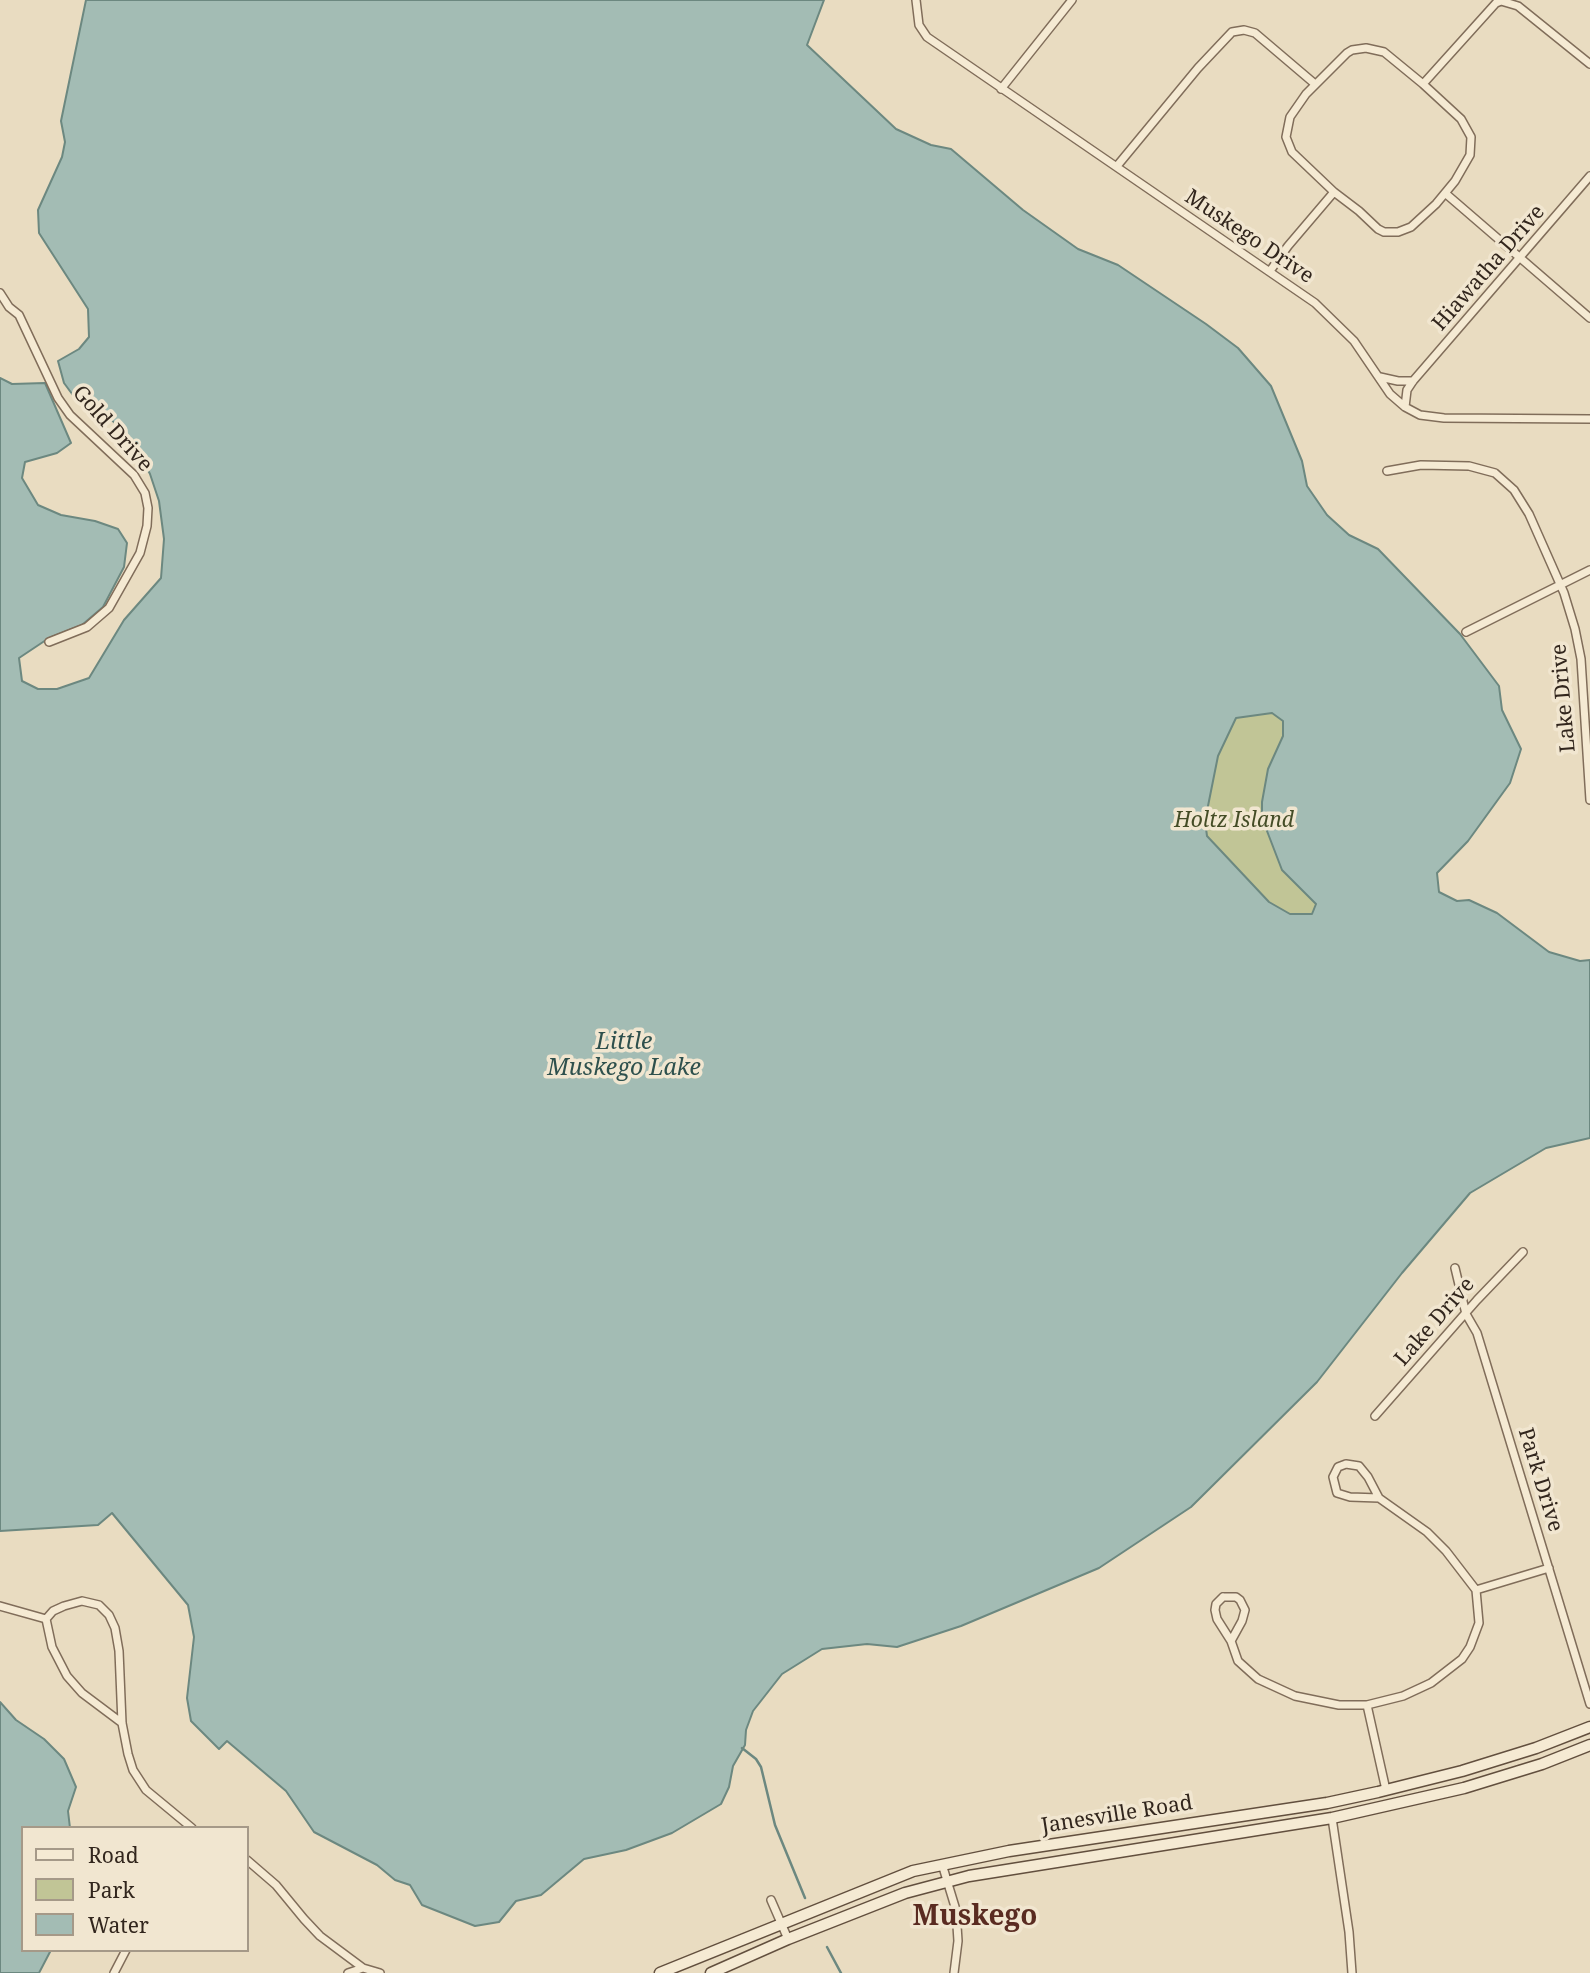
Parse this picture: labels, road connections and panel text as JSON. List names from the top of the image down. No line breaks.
{"streets":{"main road":["Janesville Road"],"street":["Muskego Drive","Hiawatha Drive","Gold Drive","Lake Drive","Park Drive"]},"crossings":[["Muskego Drive","Hiawatha Drive"],["Lake Drive","Park Drive"]],"districts":["Muskego"],"water":["Little Muskego Lake"],"parks":["Holtz Island"],"legend":["Road","Park","Water"]}
